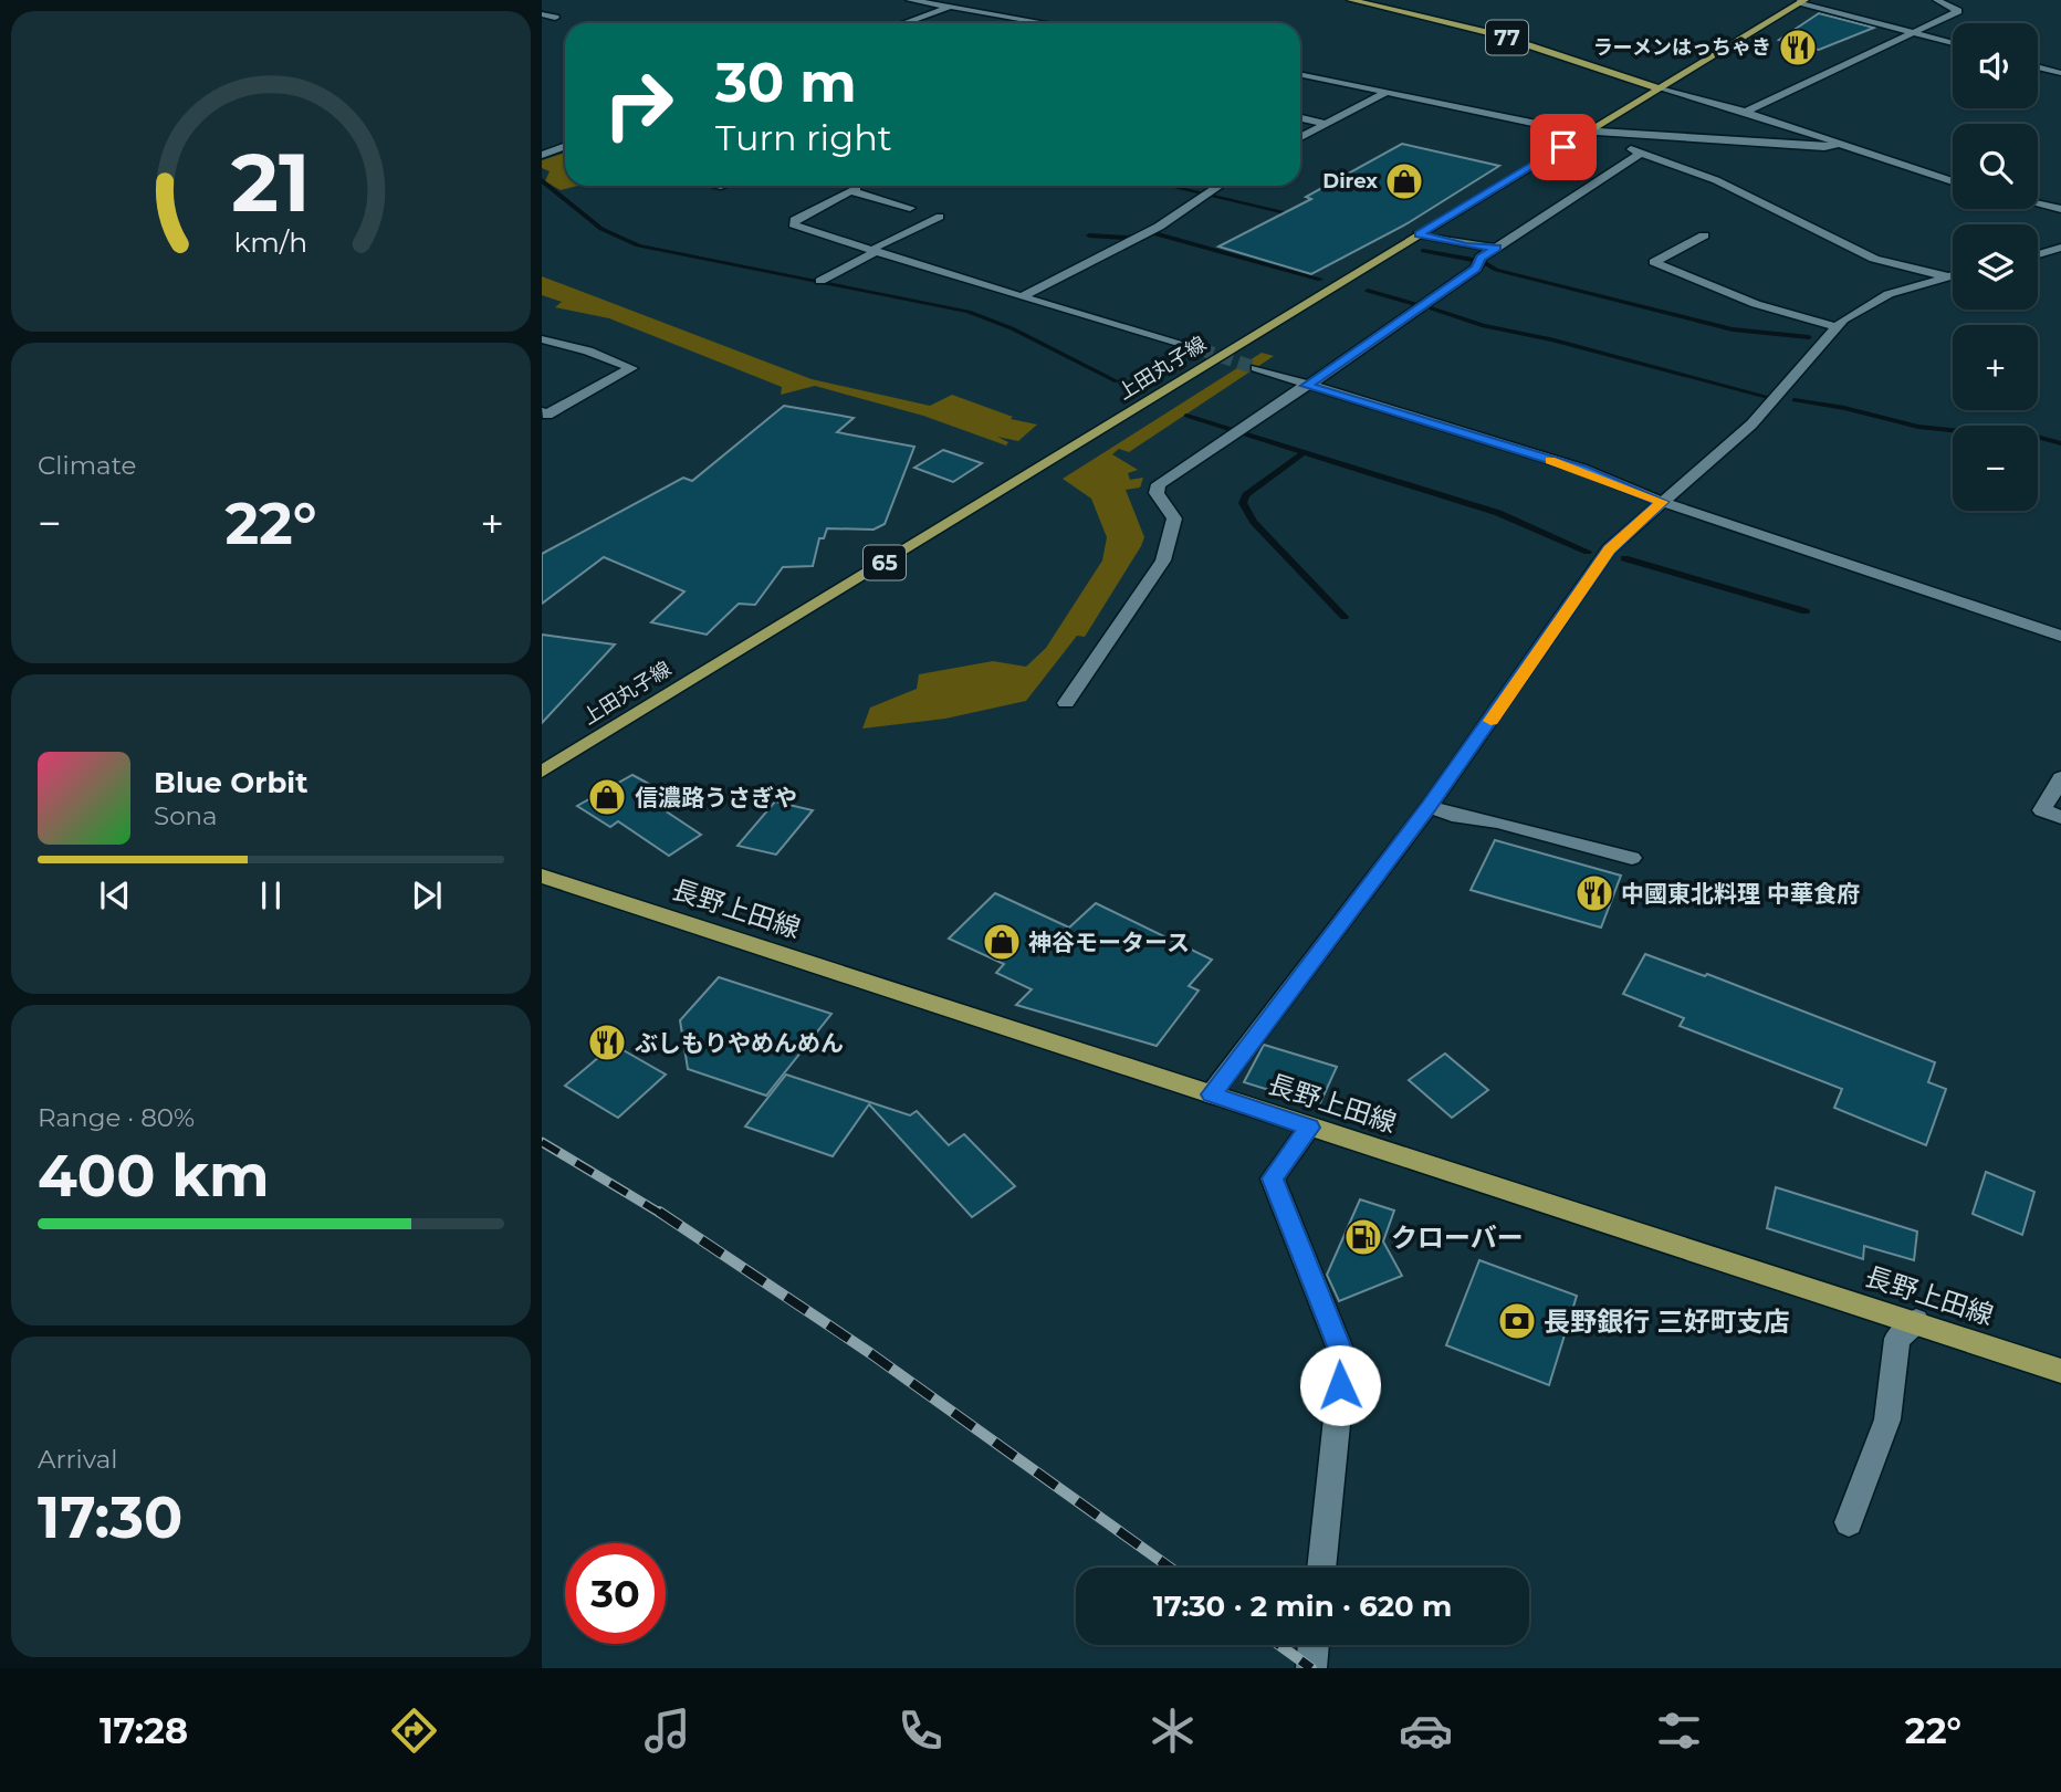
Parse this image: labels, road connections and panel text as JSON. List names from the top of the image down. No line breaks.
{"streets":{"main road":["77","上田丸子線","65","長野上田線"]},"crossings":[["77","上田丸子線"]],"places":{"restaurant":["ラーメンはっちゃき","中國東北料理 中華食府","ぶしもりやめんめん"],"shop":["Direx","信濃路うさぎや","神谷モータース"],"fuel station":["クローバー"],"bank":["長野銀行 三好町支店"]},"page":{"map_buttons":["+","−"],"turn":["30 m","Turn right"],"tile":["Climate",["Range · 80%","400 km"],["Arrival","17:30"]],"heat":["−","22°","+"],"song":["Blue Orbit","Sona"],"limit":"30","trip":"17:30 · 2 min · 620 m","tabs":["17:28","22°"],"gauge":["21","km/h"]}}
